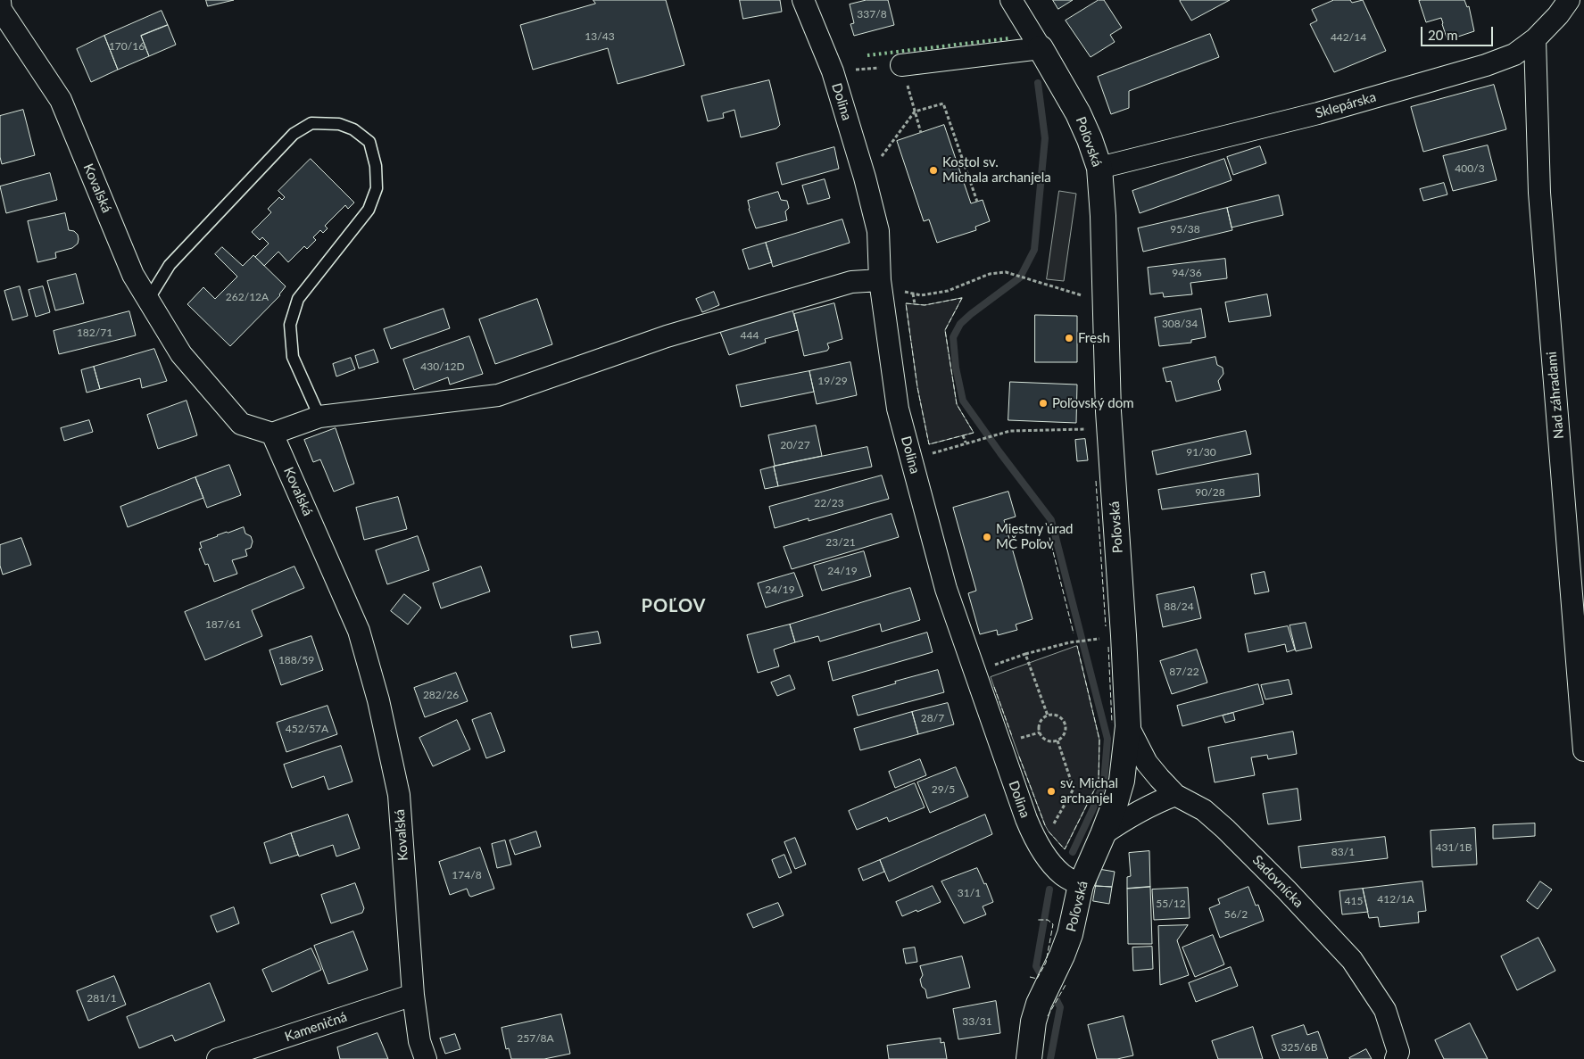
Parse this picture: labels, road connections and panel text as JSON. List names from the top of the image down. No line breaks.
{"streets":{"street":["Dolina","Sklepárska","Poľovská","Kovaľská","Nad záhradami","Sadovnícka","Kameničná"]},"crossings":[["Dolina","Poľovská"],["Sklepárska","Poľovská"],["Sklepárska","Nad záhradami"],["Poľovská","Sadovnícka"],["Kovaľská","Kameničná"]],"districts":["POĽOV"],"places":["Kostol sv. Michala archanjela","Fresh","Poľovský dom","Miestny úrad MČ Poľov","sv. Michal archanjel"],"house_numbers":["337/8","13/43","442/14","170/16","400/3","95/38","94/36","262/12A","308/34","182/71","444","430/12D","19/29","20/27","91/30","90/28","22/23","23/21","24/19","24/19","88/24","187/61","188/59","87/22","282/26","28/7","452/57A","29/5","431/1B","83/1","174/8","31/1","412/1A","415","55/12","56/2","281/1","33/31","257/8A","325/6B"],"scale_bar":"20 m"}
